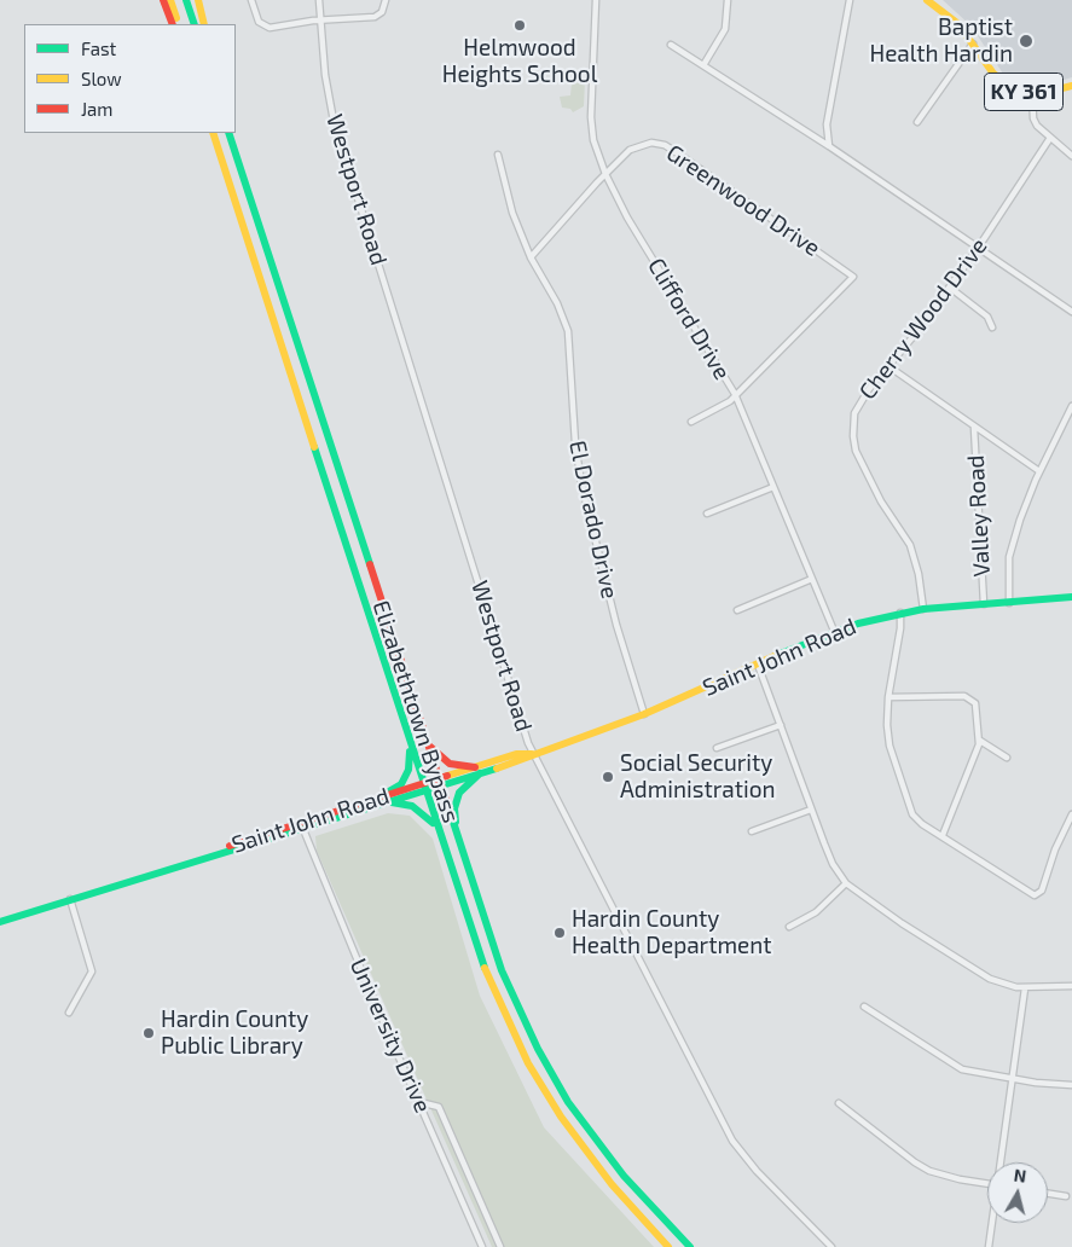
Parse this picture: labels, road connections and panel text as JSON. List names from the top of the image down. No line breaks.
{"streets":{"main road":["KY 361","Saint John Road","Elizabethtown Bypass"],"street":["Westport Road","Greenwood Drive","Clifford Drive","Cherry Wood Drive","Valley Road","El Dorado Drive","University Drive"]},"crossings":[["Westport Road","Saint John Road"],["Greenwood Drive","Clifford Drive"],["Greenwood Drive","El Dorado Drive"],["Clifford Drive","Saint John Road"],["Cherry Wood Drive","Saint John Road"],["Valley Road","Saint John Road"],["El Dorado Drive","Saint John Road"],["Saint John Road","Elizabethtown Bypass"],["Saint John Road","University Drive"]],"places":["Helmwood Heights School","Baptist Health Hardin","Social Security Administration","Hardin County Health Department","Hardin County Public Library"],"legend":["Fast","Slow","Jam"],"north":"top"}
